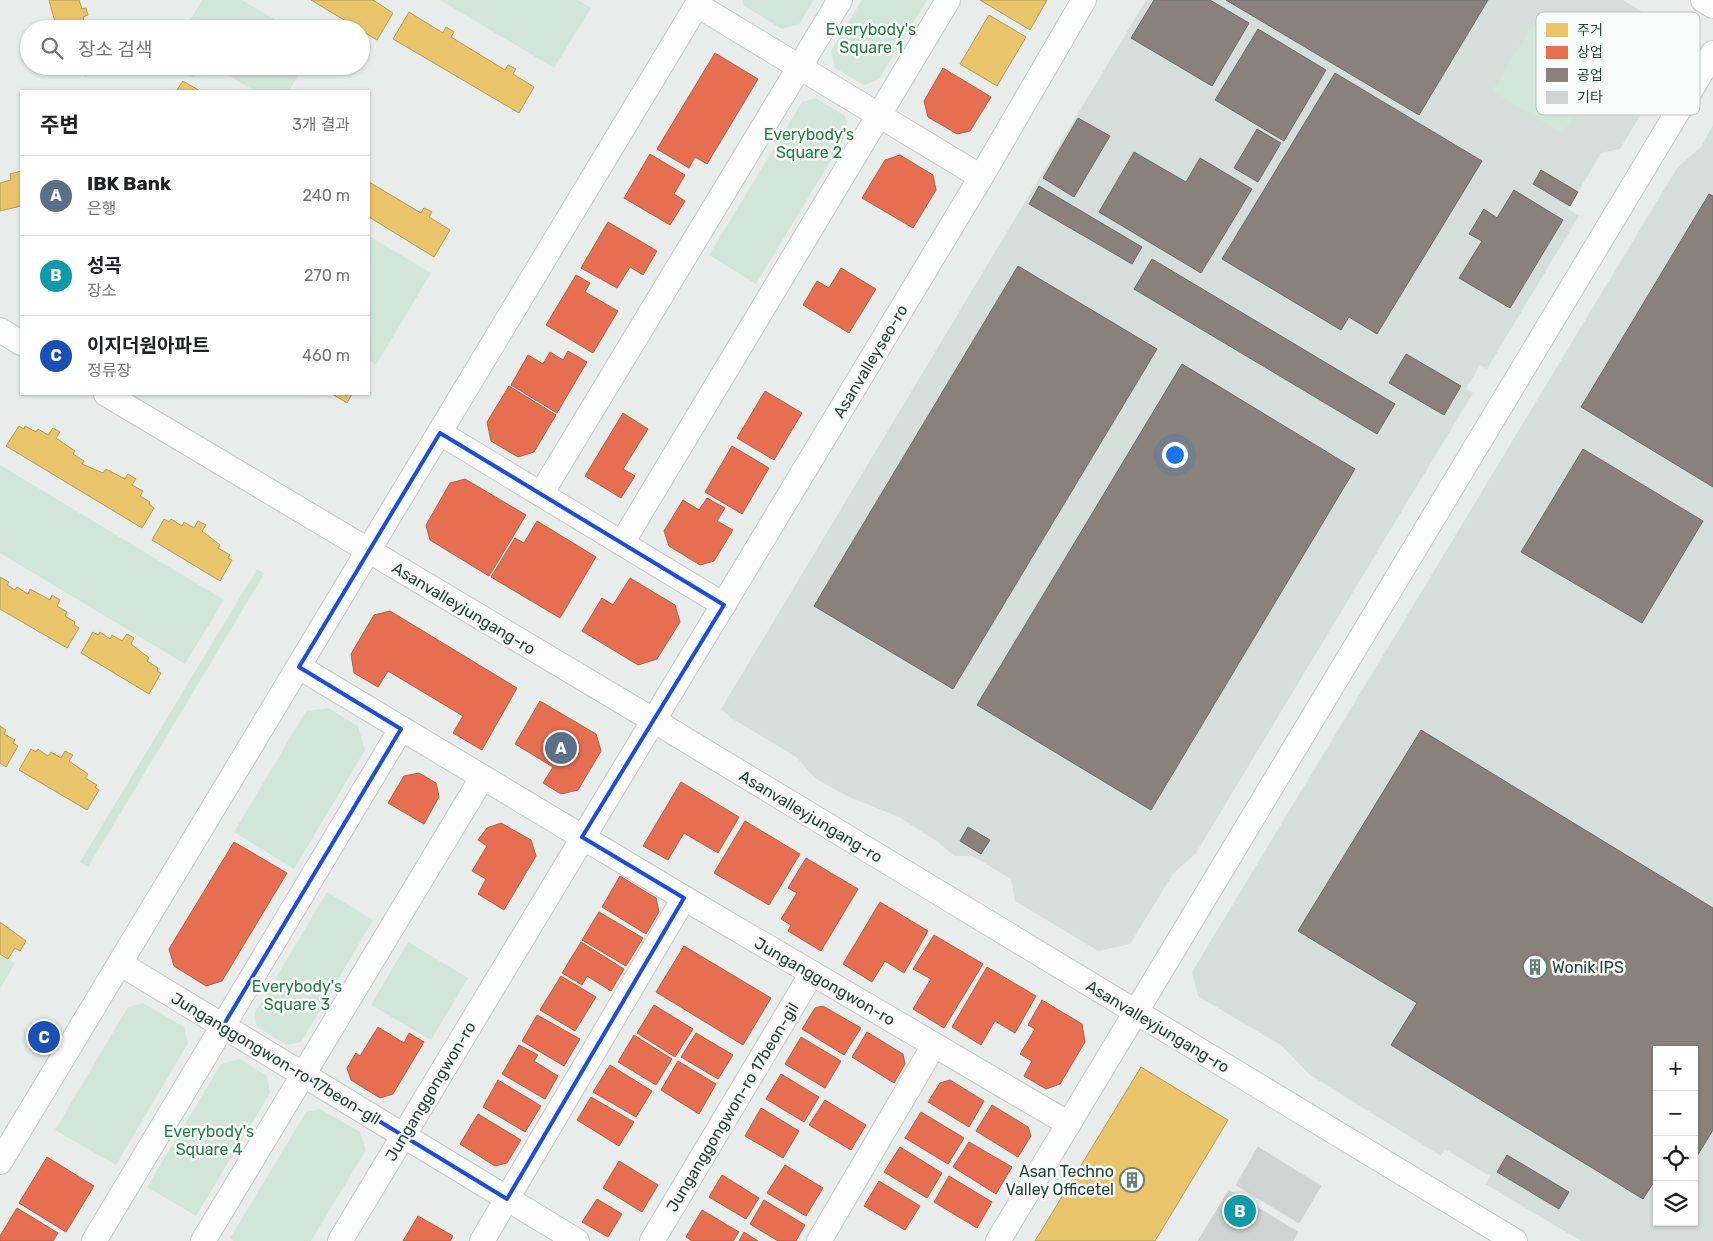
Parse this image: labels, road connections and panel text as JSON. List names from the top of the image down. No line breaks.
{"streets":{"street":["Asanvalleyseo-ro","Asanvalleyjungang-ro","Junganggongwon-ro","Junganggongwon-ro 17beon-gil"]},"crossings":[["Asanvalleyseo-ro","Asanvalleyjungang-ro"],["Asanvalleyseo-ro","Junganggongwon-ro"],["Asanvalleyjungang-ro","Junganggongwon-ro"],["Junganggongwon-ro","Junganggongwon-ro 17beon-gil"]],"parks":["Everybody's Square 1","Everybody's Square 2","Everybody's Square 3","Everybody's Square 4"],"places":{"building":["Wonik IPS","Asan Techno Valley Officetel"]},"legend":["주거","상업","공업","기타"],"page":{"search":"장소 검색","heading":["주변","3개 결과"],"list":[{"mark":"A","name":"IBK Bank","note":"은행","value":"240 m"},{"mark":"B","name":"성곡","note":"장소","value":"270 m"},{"mark":"C","name":"이지더원아파트","note":"정류장","value":"460 m"}],"pins":["A","C","B"],"map_buttons":["+","−"]}}
